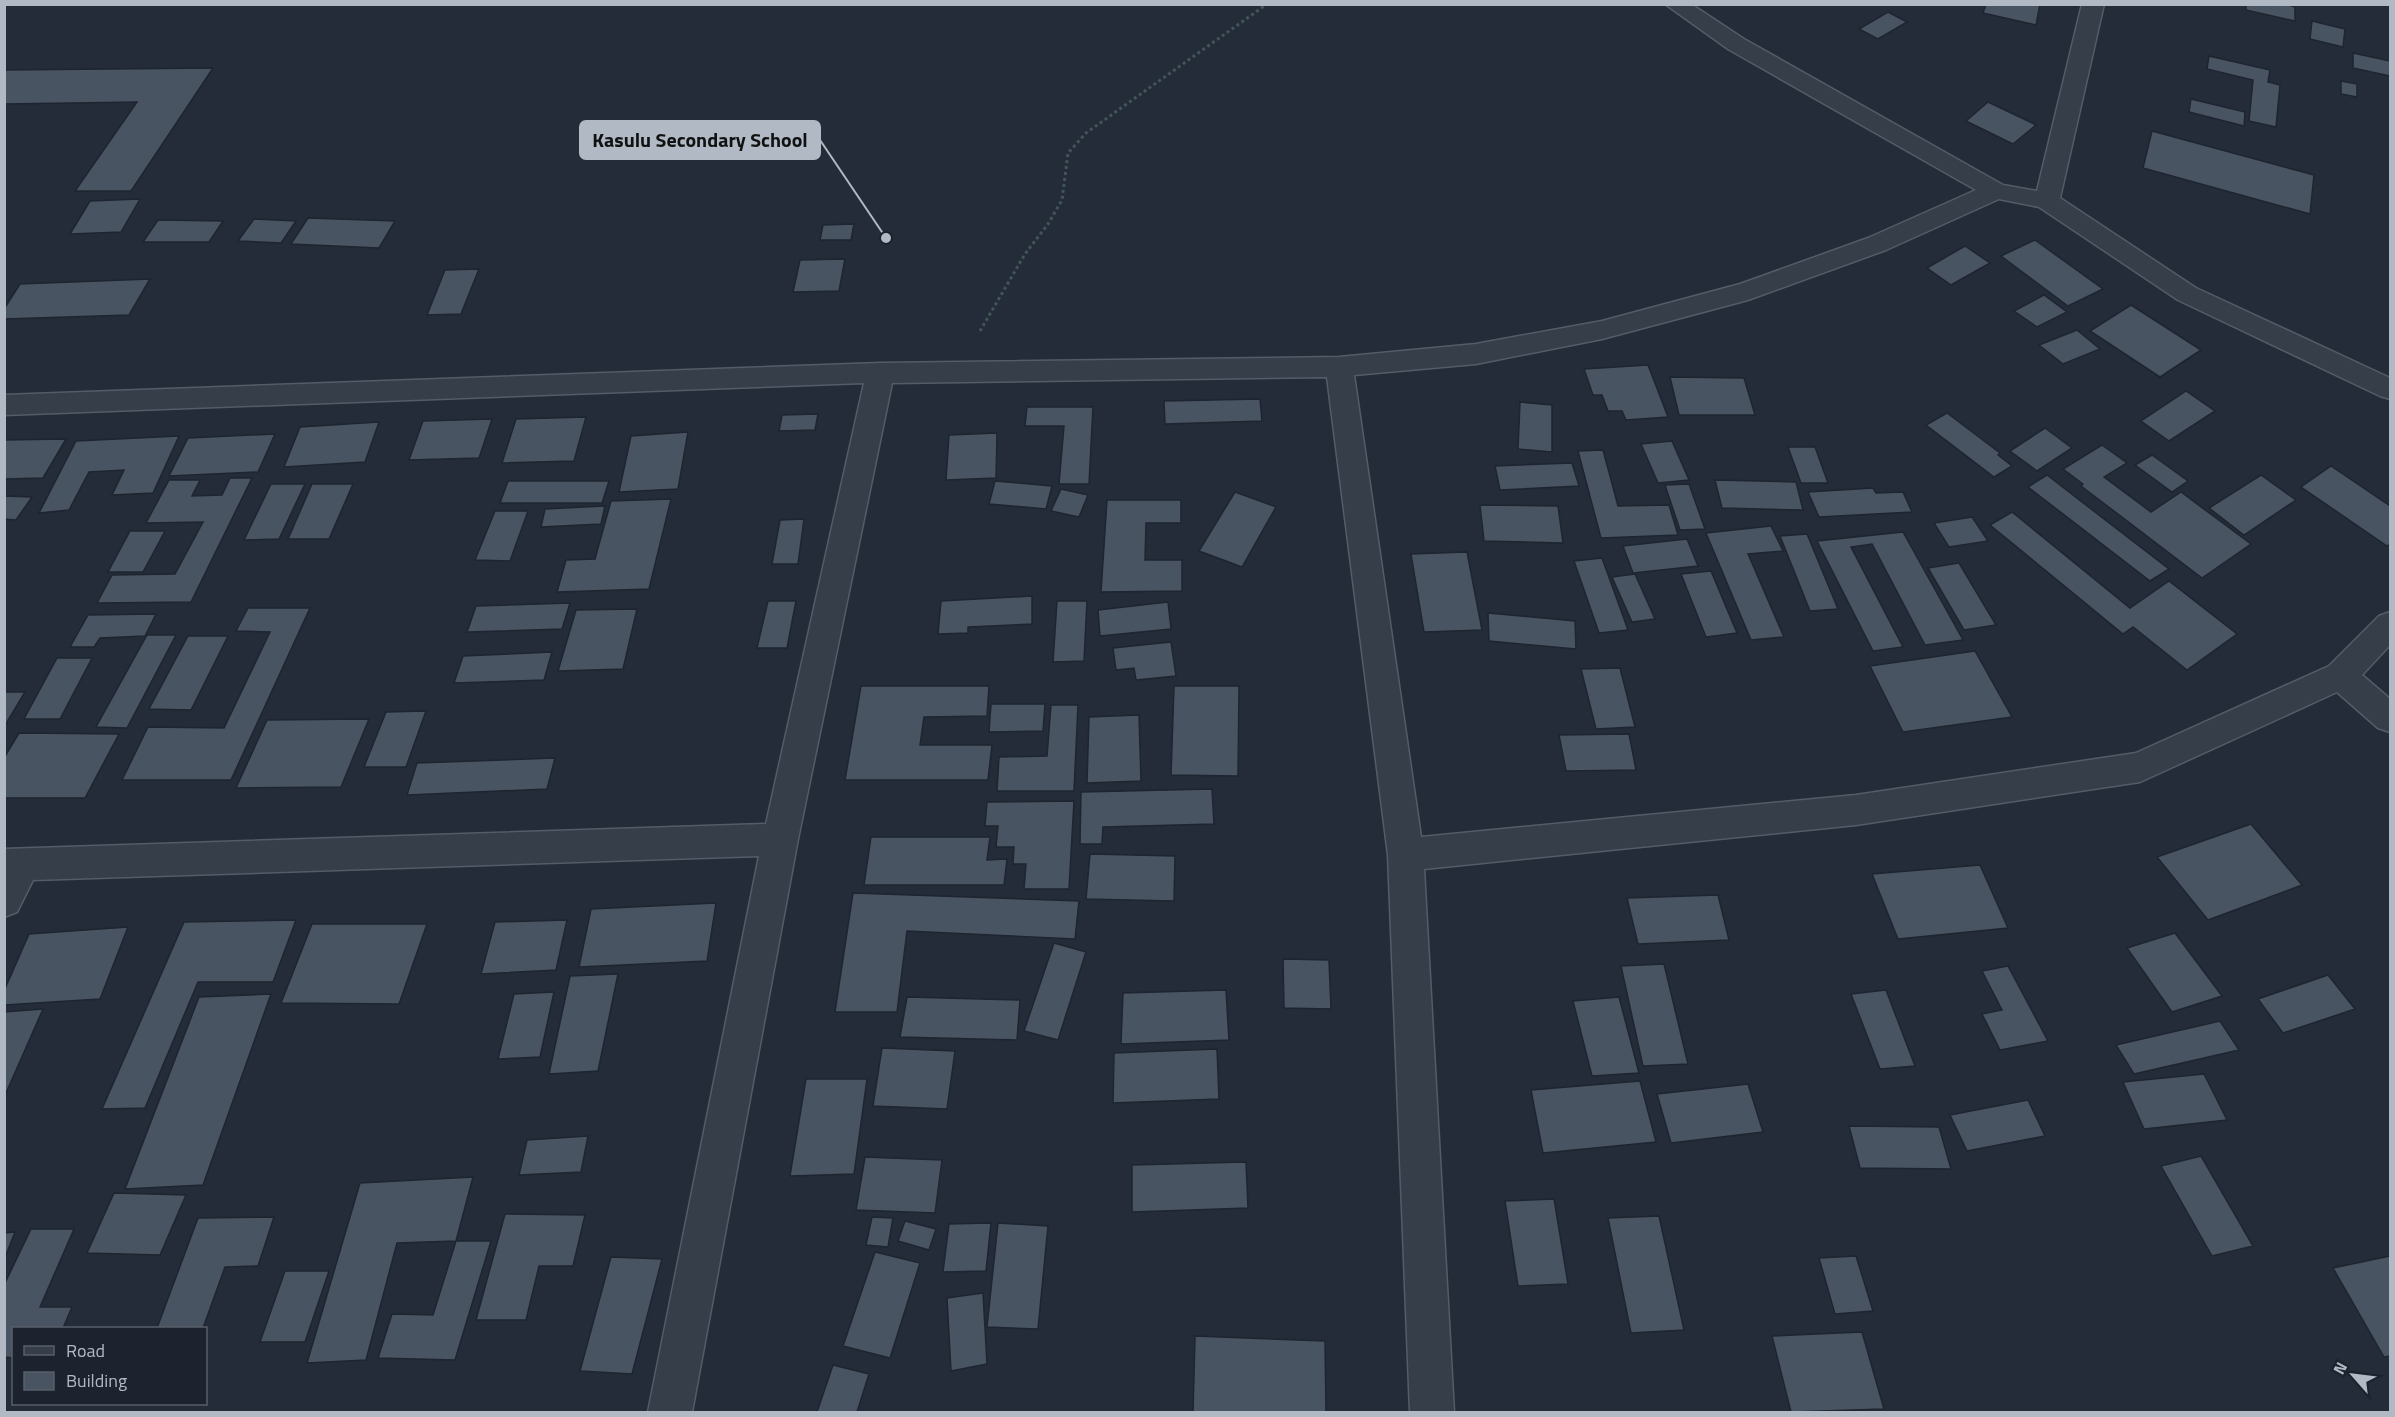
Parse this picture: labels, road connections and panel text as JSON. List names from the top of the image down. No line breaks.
{"places":["Kasulu Secondary School"],"legend":["Road","Building"],"north":"top left"}
